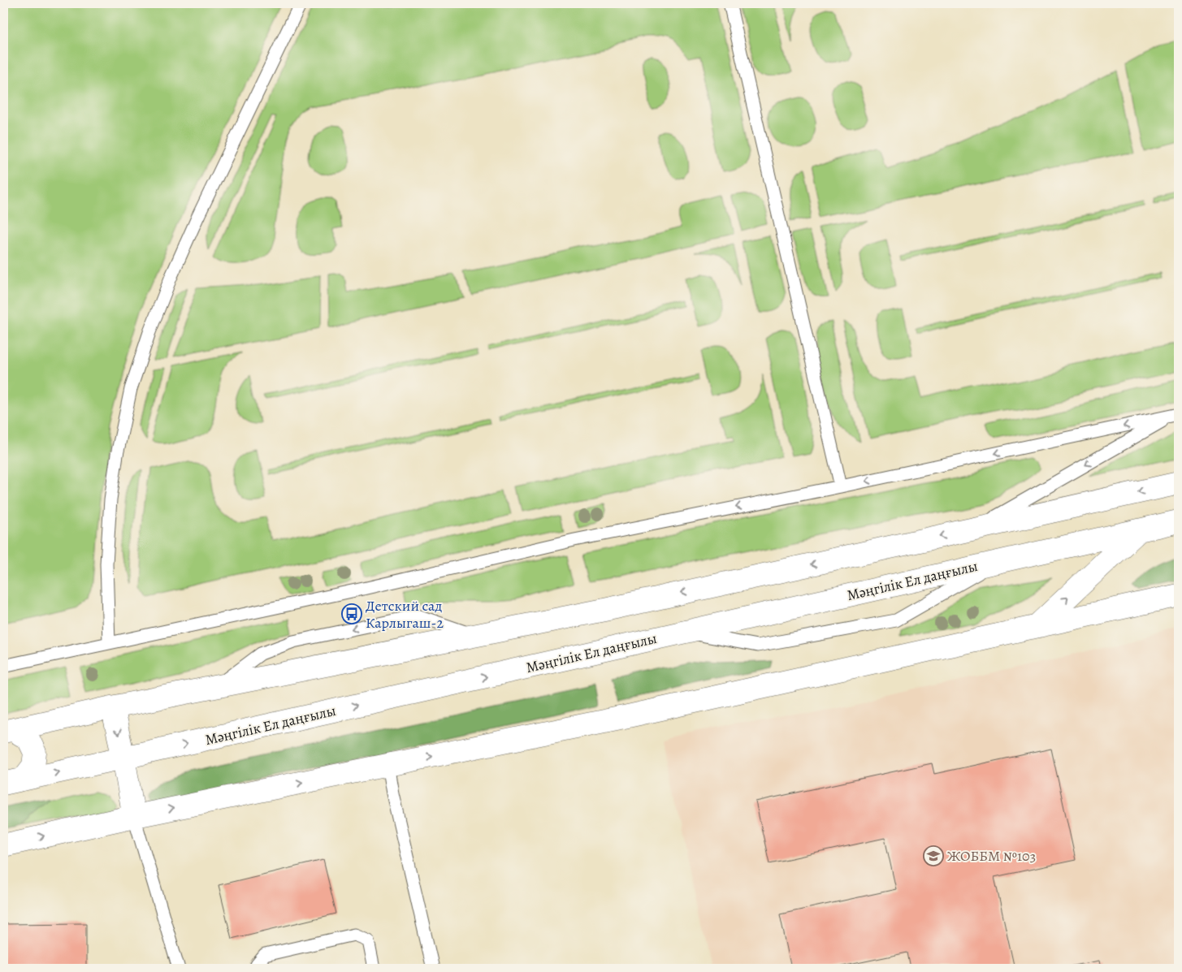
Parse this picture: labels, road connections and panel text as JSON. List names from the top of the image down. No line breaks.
{"streets":{"main road":["Мәңгілік Ел даңғылы"]},"places":{"bus stop":["Детский сад Карлыгаш-2"],"school or university":["ЖОББМ №103"]}}
